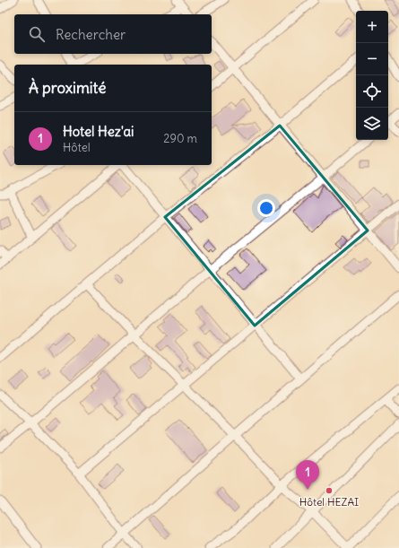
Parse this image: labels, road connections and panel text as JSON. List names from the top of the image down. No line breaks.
{"places":["Hôtel HEZAI"],"page":{"map_buttons":["+","−"],"search":"Rechercher","heading":"À proximité","list":[{"mark":"1","name":"Hotel Hez'ai","note":"Hôtel","value":"290 m"}],"pins":"1"}}
